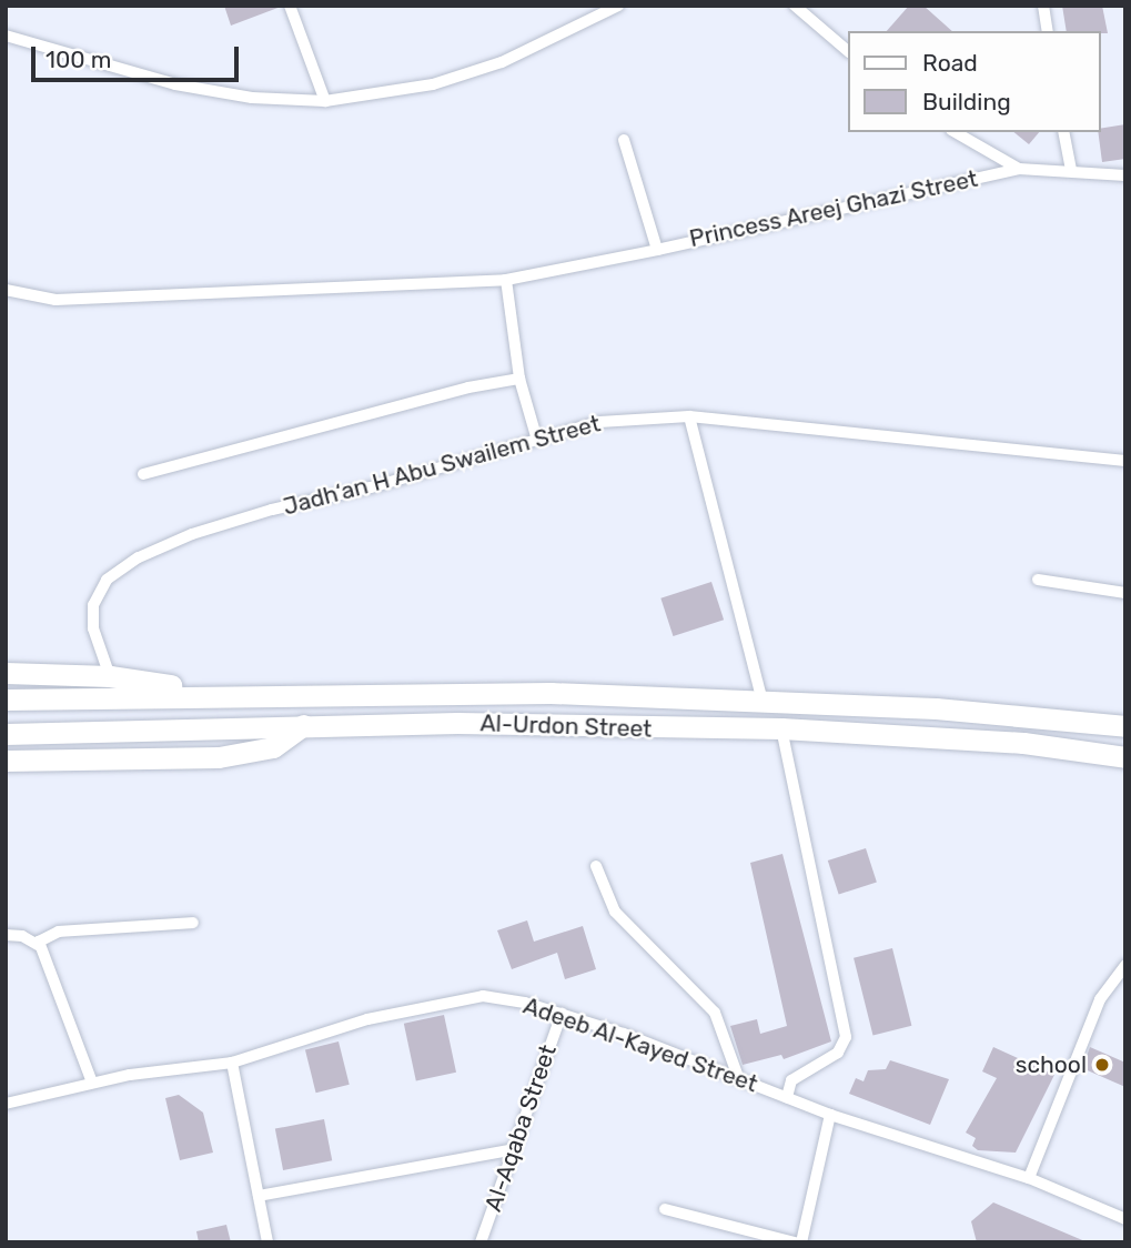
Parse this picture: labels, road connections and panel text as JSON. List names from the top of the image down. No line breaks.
{"streets":{"highway":["Al-Urdon Street"],"street":["Princess Areej Ghazi Street","Jadh‘an H Abu Swailem Street","Adeeb Al-Kayed Street","Al-Aqaba Street"]},"crossings":[["Jadh‘an H Abu Swailem Street","Al-Urdon Street"],["Adeeb Al-Kayed Street","Al-Aqaba Street"]],"places":["school"],"legend":["Road","Building"],"scale_bar":"100 m"}
